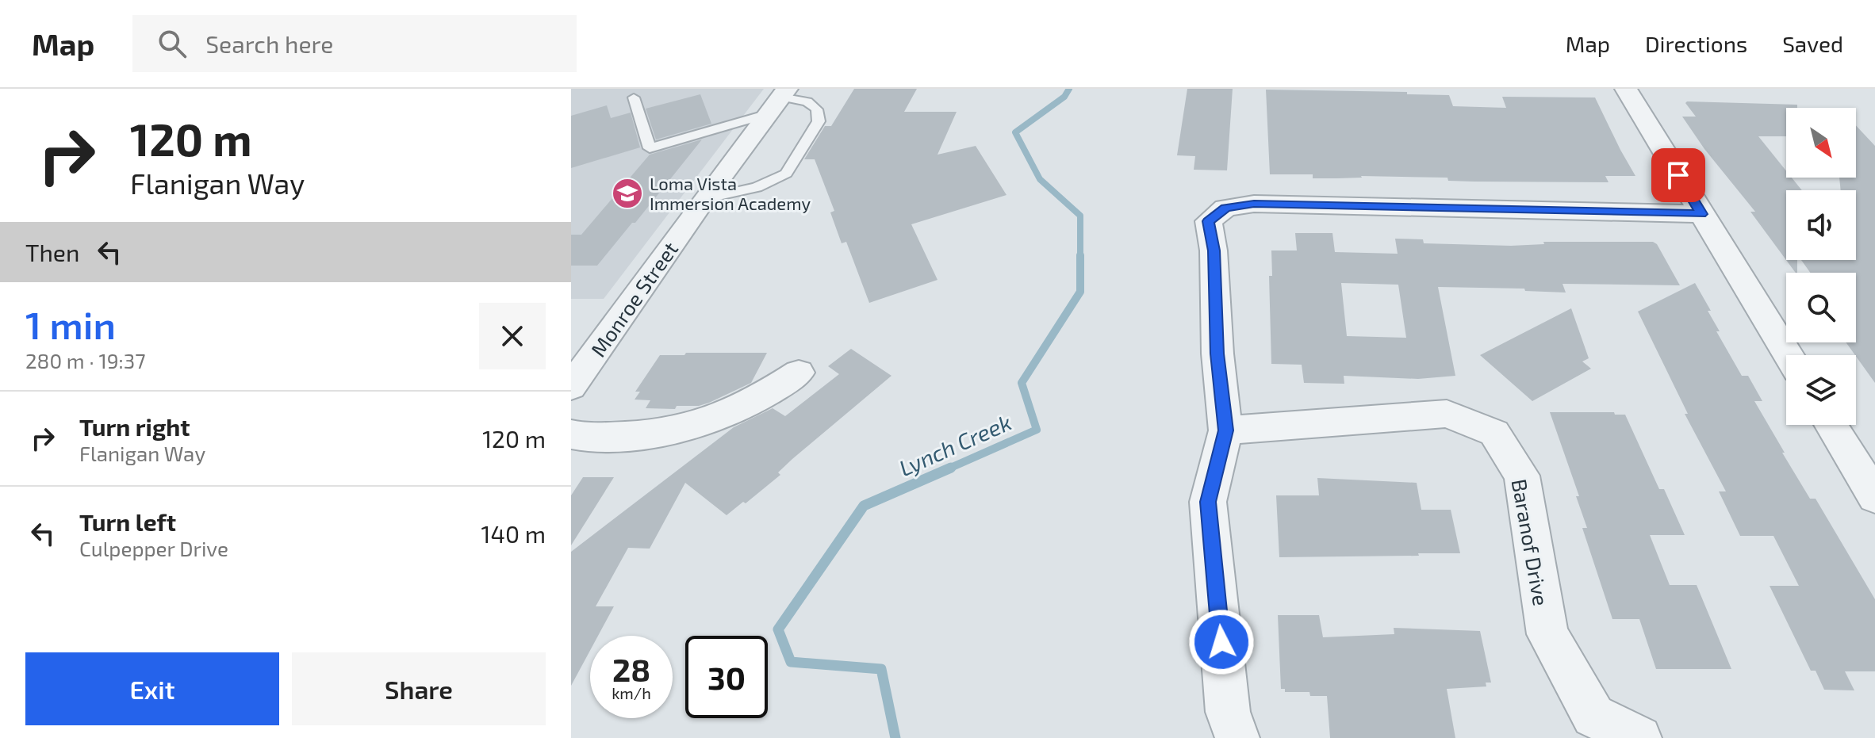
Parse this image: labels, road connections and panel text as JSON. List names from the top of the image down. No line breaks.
{"streets":{"street":["Monroe Street","Baranof Drive"]},"water":["Lynch Creek"],"places":{"school or university":["Loma Vista Immersion Academy"]},"north":"bottom right","page":{"header":"Map","search":"Search here","nav":["Map","Directions","Saved"],"turn":["120 m","Flanigan Way"],"then":"Then","heading":["1 min","280 m · 19:37"],"list":[{"name":"Turn right","note":"Flanigan Way","value":"120 m"},{"name":"Turn left","note":"Culpepper Drive","value":"140 m"}],"speed":"28 km/h","limit":"30","buttons":["Exit","Share"]}}
